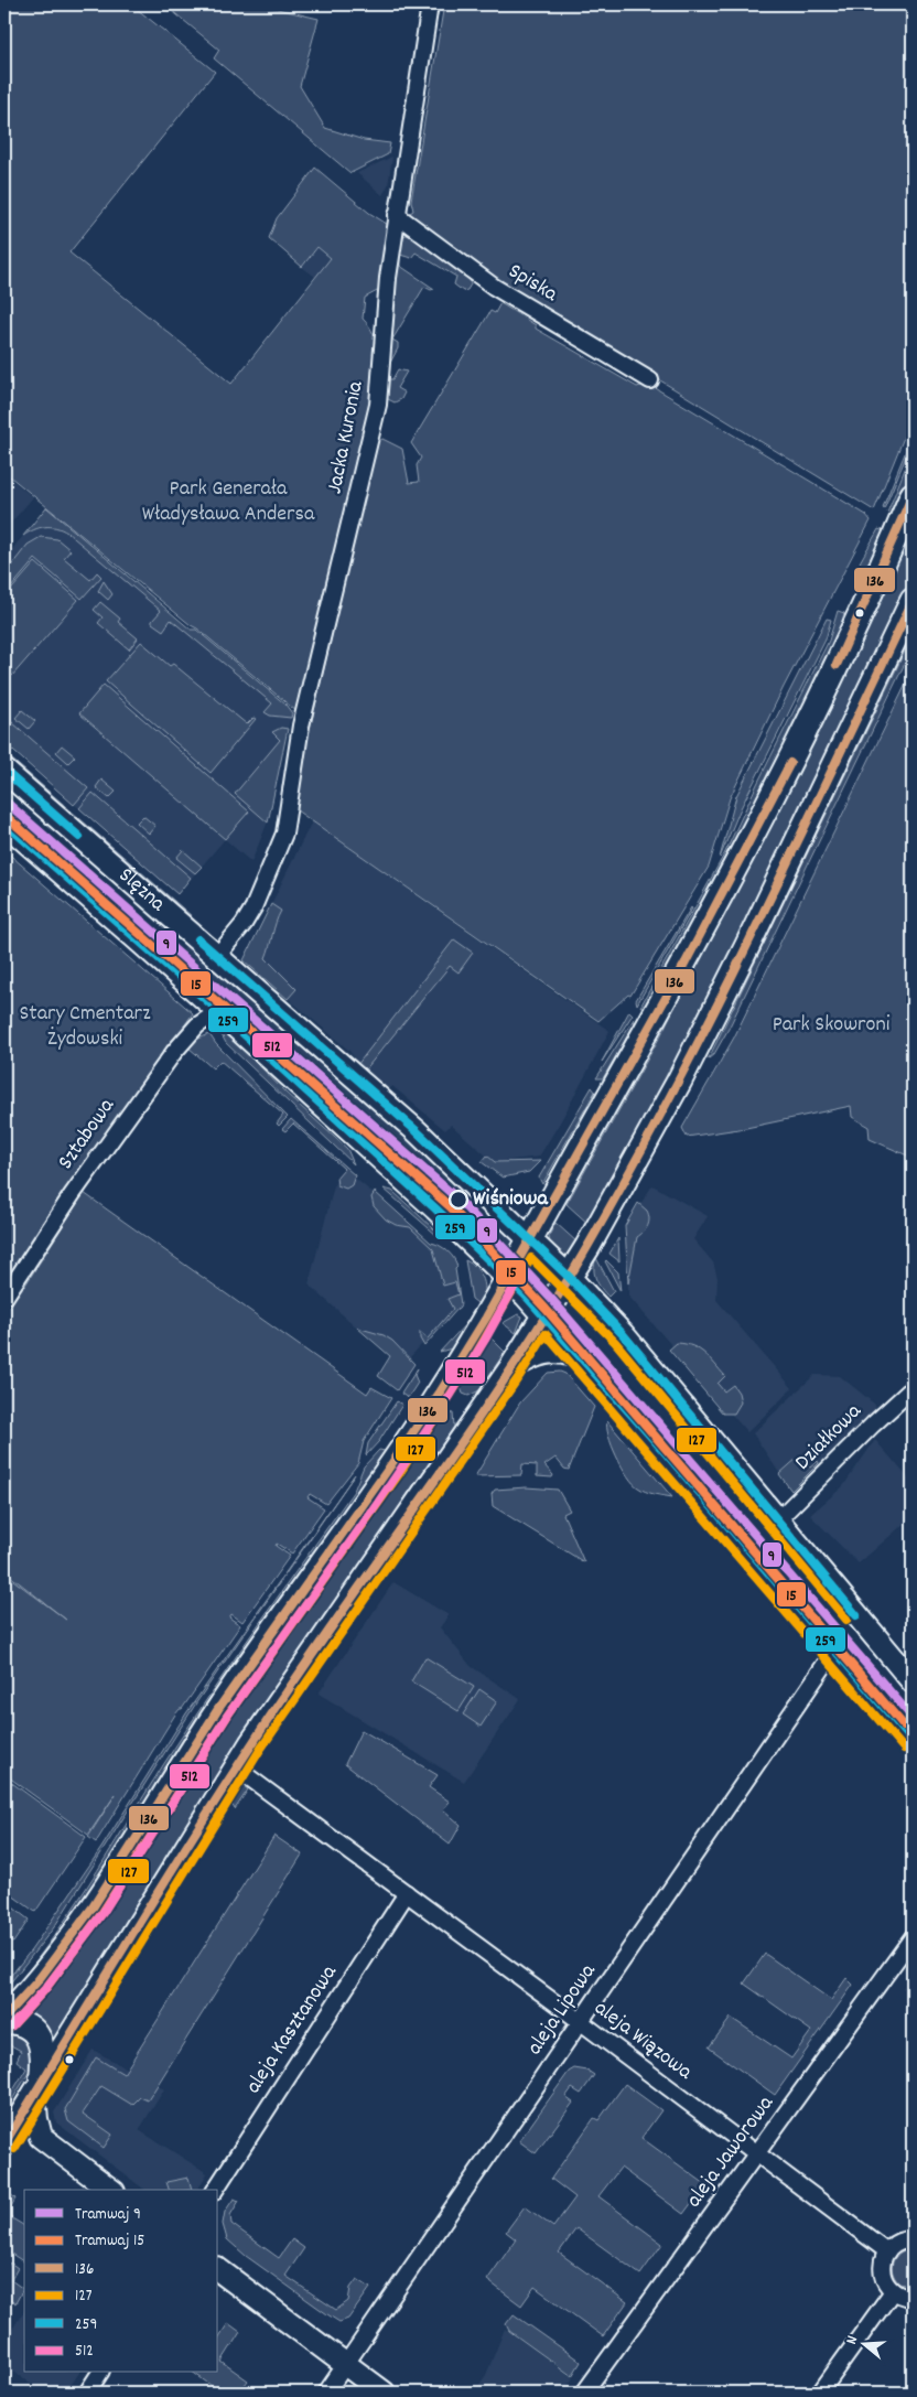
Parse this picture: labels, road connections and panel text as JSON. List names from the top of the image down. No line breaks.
{"streets":{"main road":["Ślężna"],"street":["Spiska","Jacka Kuronia","Sztabowa","Działkowa","aleja Lipowa","aleja Kasztanowa","aleja Wiązowa","aleja Jaworowa"]},"crossings":[["Spiska","Jacka Kuronia"],["Jacka Kuronia","Ślężna"],["Ślężna","Sztabowa"],["Ślężna","Działkowa"],["Ślężna","aleja Lipowa"],["aleja Lipowa","aleja Wiązowa"],["aleja Kasztanowa","aleja Wiązowa"],["aleja Wiązowa","aleja Jaworowa"]],"parks":["Park Generała Władysława Andersa","Stary Cmentarz Żydowski","Park Skowroni"],"places":["Wiśniowa"],"lines":["transit line 136","transit line 259","tram line 9","transit line 512","tram line 15","transit line 127"],"legend":["Tramwaj 9","Tramwaj 15","136","127","259","512"],"north":"left"}
